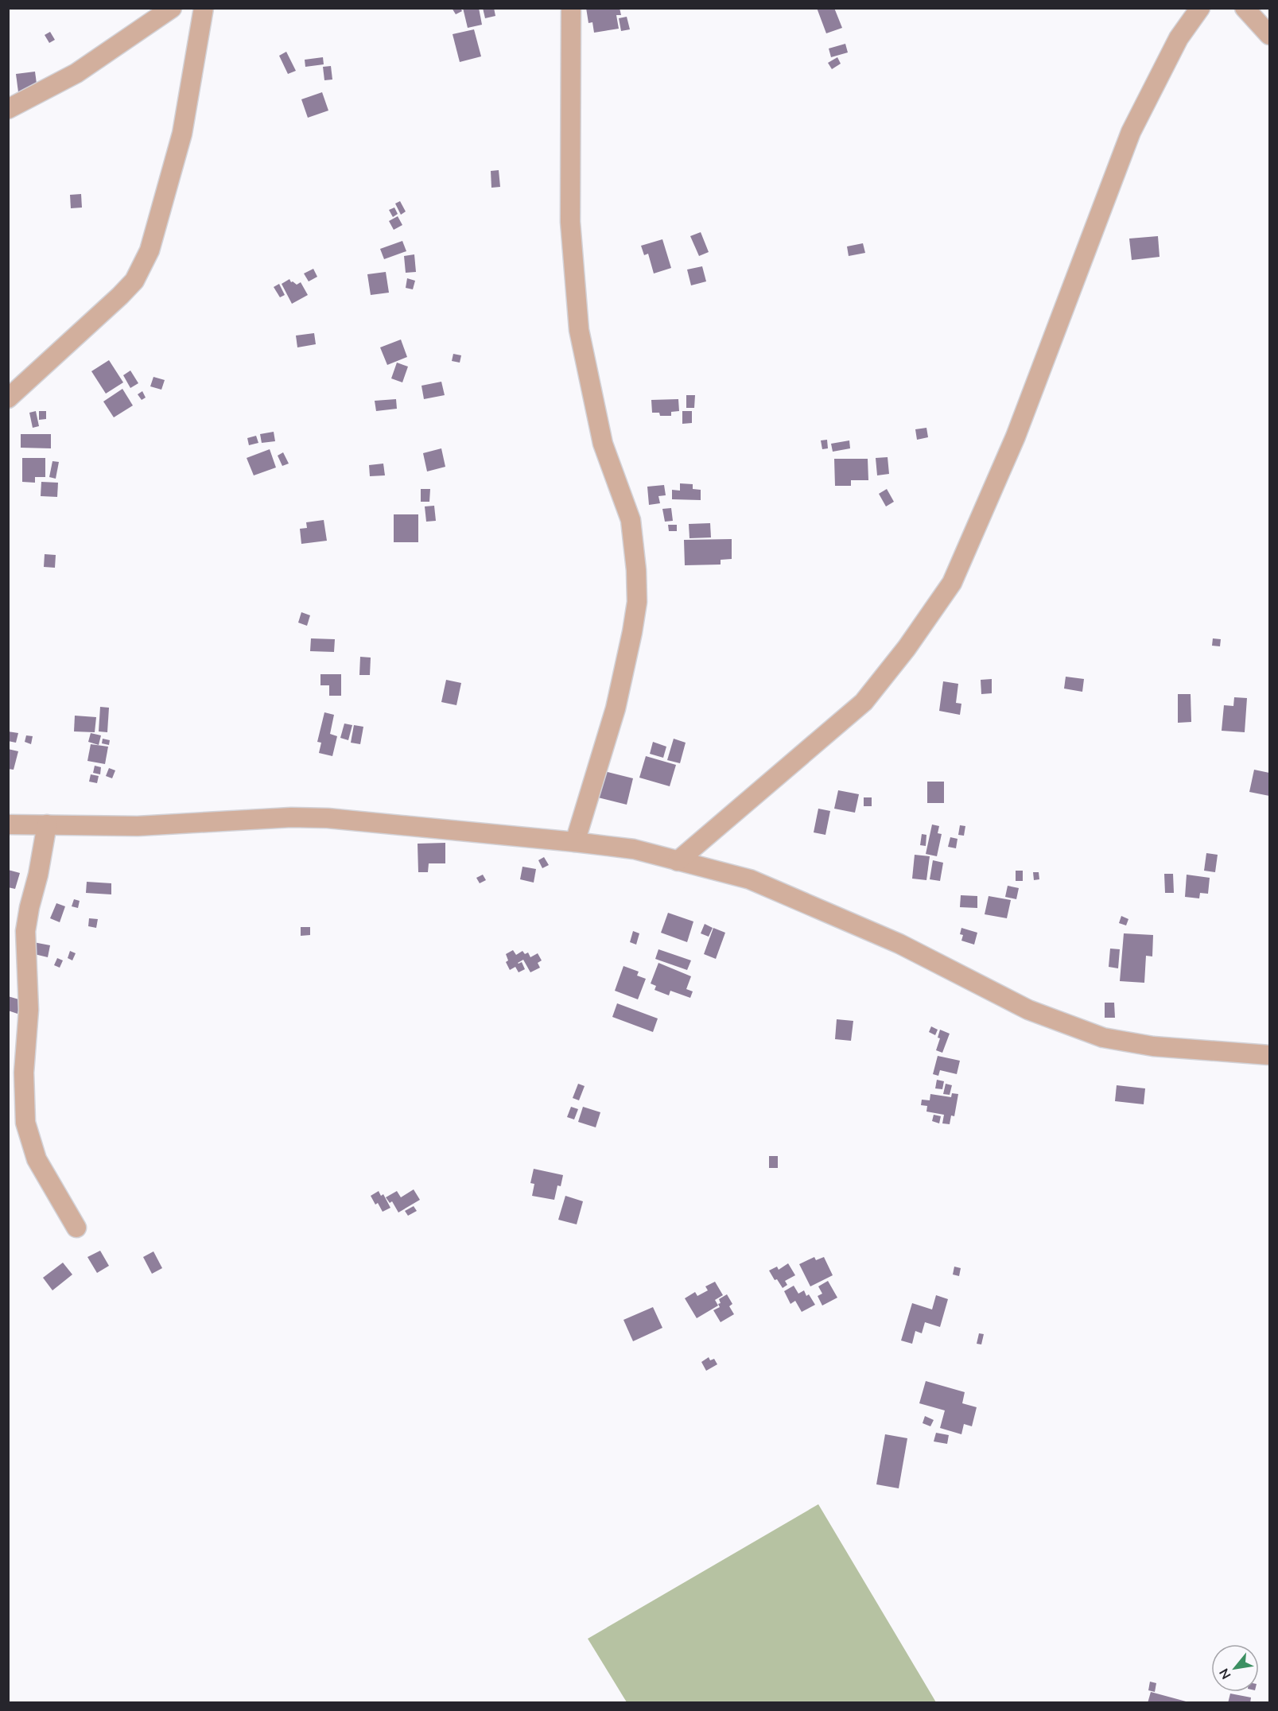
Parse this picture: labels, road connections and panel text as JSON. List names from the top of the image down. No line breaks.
{"north":"bottom left"}
